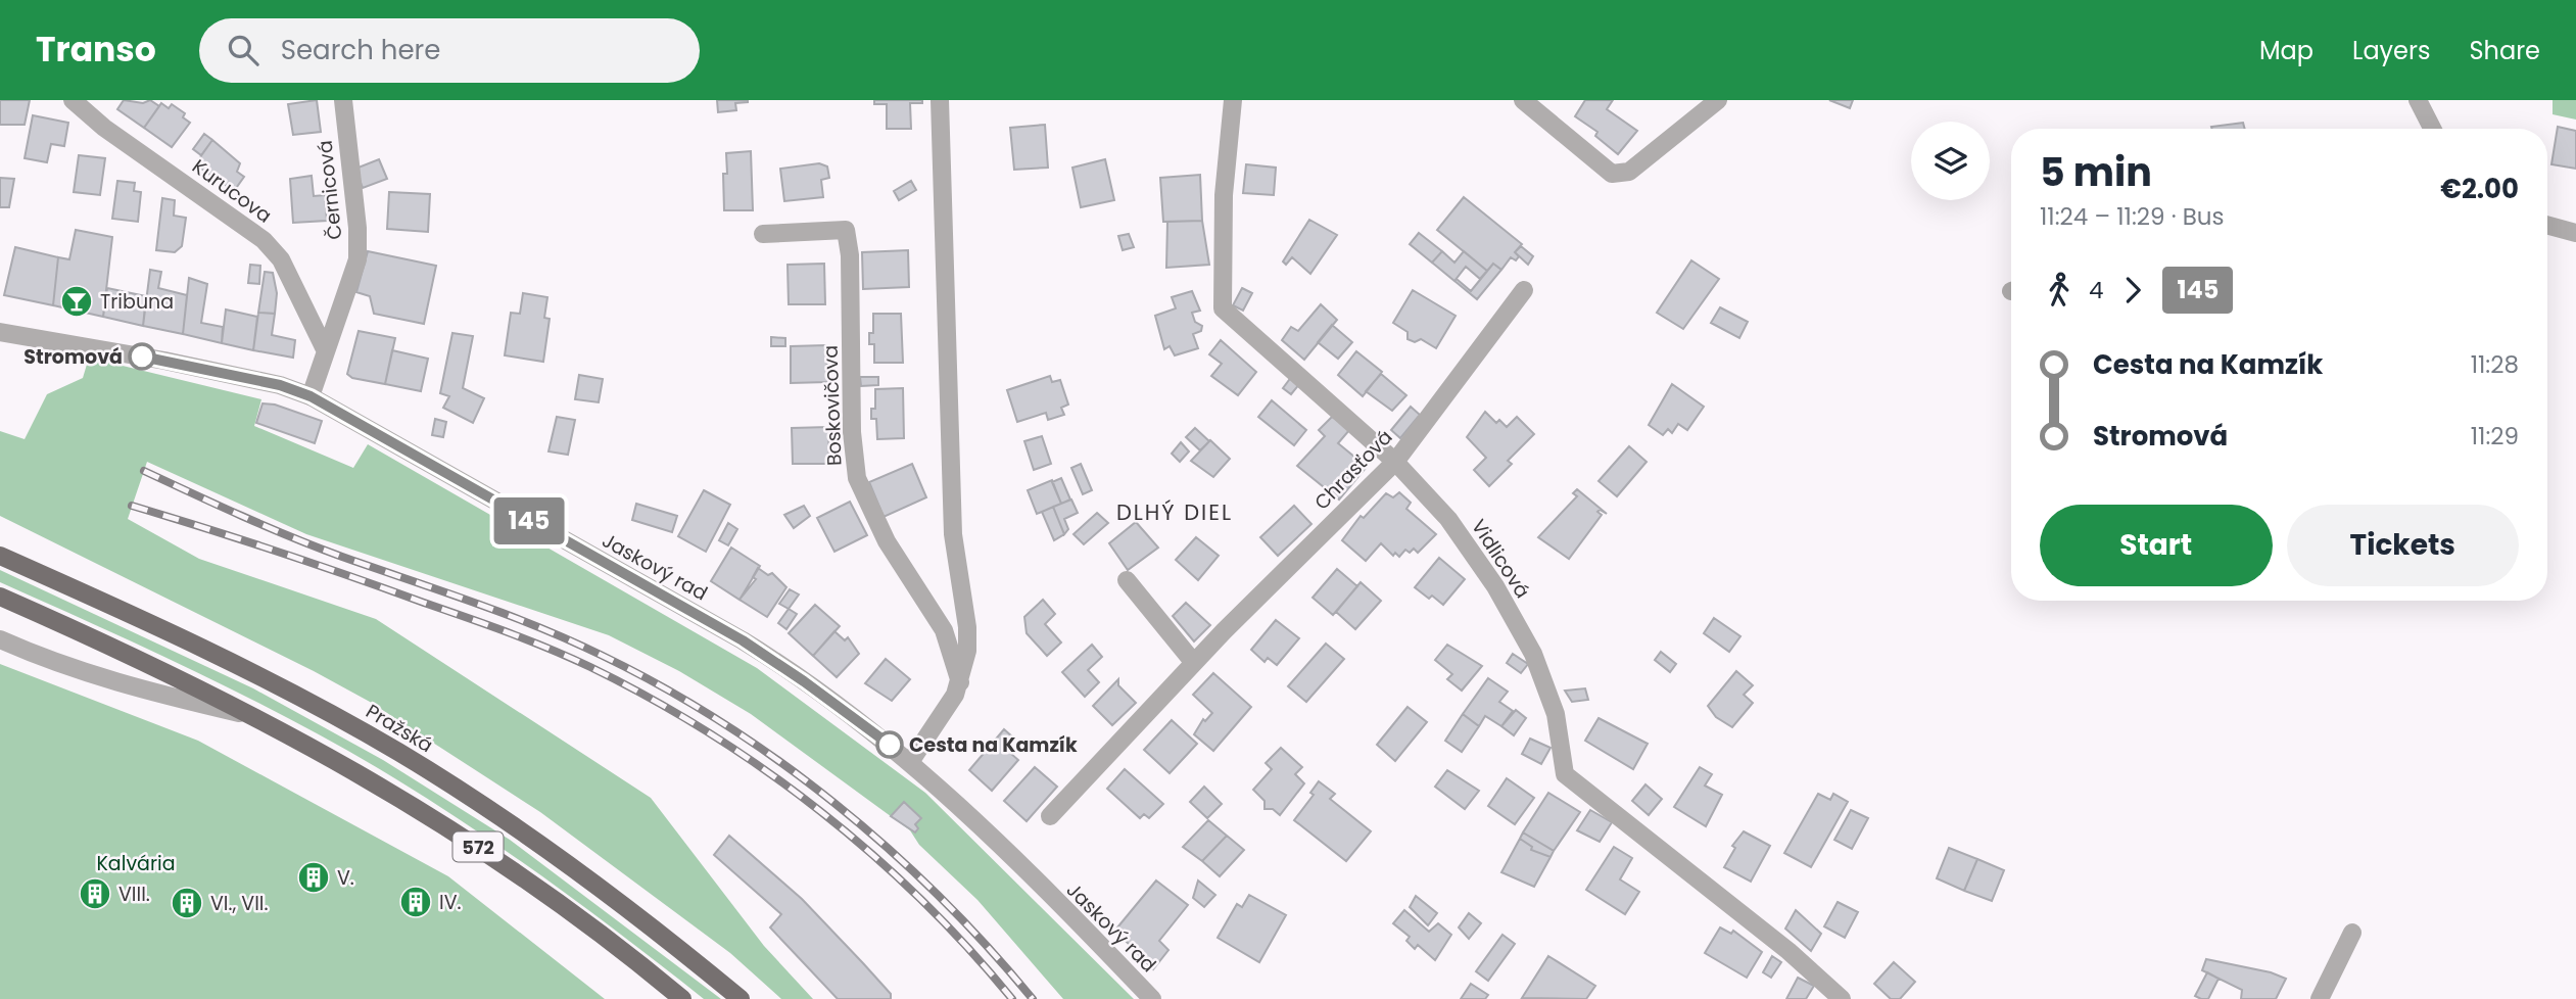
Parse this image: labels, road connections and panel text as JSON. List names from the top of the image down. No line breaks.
{"streets":{"main road":["Pražská","572"],"street":["Černicová","Kurucova","Boskovičova","Chrasťová","Vidlicová","Jaskový rad"]},"crossings":[["Černicová","Kurucova"],["Černicová","Jaskový rad"],["Chrasťová","Vidlicová"]],"districts":["DLHÝ DIEL"],"parks":["Kalvária"],"places":{"bar":["Tribuna"],"other":["Stromová","Cesta na Kamzík"],"building":["V.","VIII.","IV.","VI., VII."]},"lines":["bus line 145"],"page":{"header":"Transo","search":"Search here","nav":["Map","Layers","Share"],"on_map":"145","heading":["5 min","11:24 – 11:29 · Bus","€2.00"],"legs":["4","145"],"list":[{"name":"Cesta na Kamzík","value":"11:28"},{"name":"Stromová","value":"11:29"}],"buttons":["Start","Tickets"]}}
